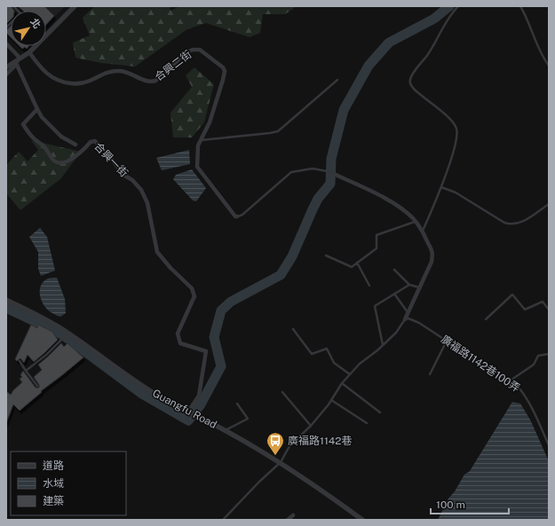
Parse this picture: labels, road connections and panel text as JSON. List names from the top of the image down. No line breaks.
{"streets":{"street":["合興二街","合興一街","Guangfu Road"],"lane":["廣福路1142巷100弄"]},"crossings":[["合興一街","Guangfu Road"]],"places":{"bus stop":["廣福路1142巷"]},"legend":["道路","水域","建築"],"scale_bar":"100 m","north":"top right"}
